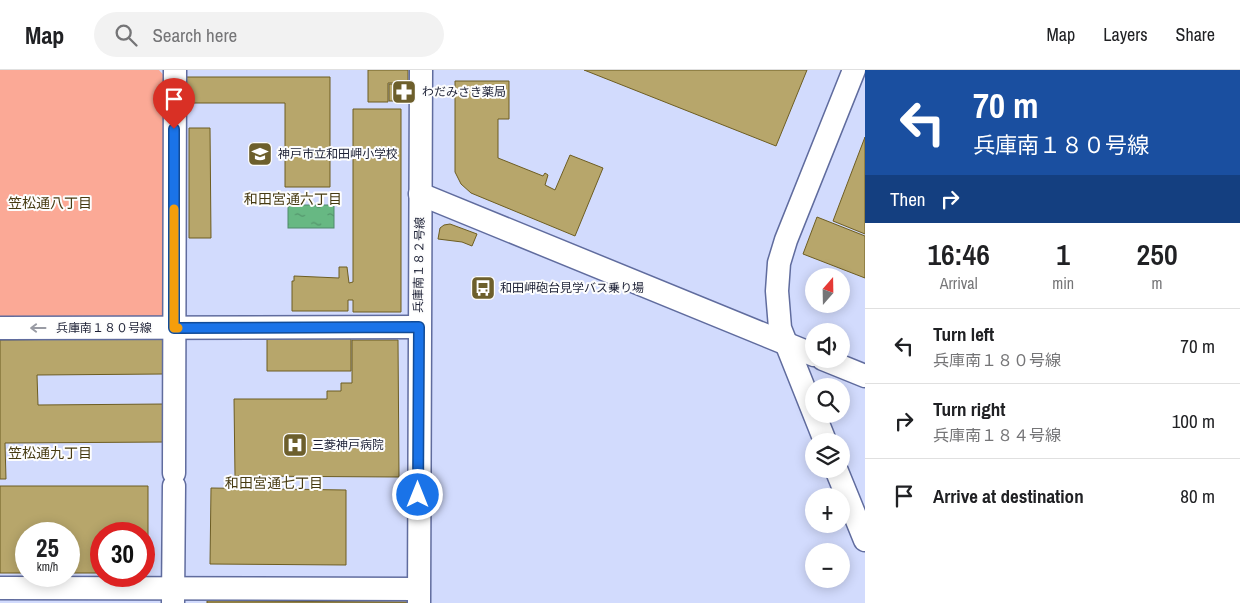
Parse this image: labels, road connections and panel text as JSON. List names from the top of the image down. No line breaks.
{"streets":{"street":["兵庫南１８２号線","兵庫南１８０号線"]},"crossings":[["兵庫南１８２号線","兵庫南１８０号線"]],"one_way":["兵庫南１８０号線"],"districts":["和田宮通六丁目","笠松通八丁目","笠松通九丁目","和田宮通七丁目"],"places":{"pharmacy":["わだみさき薬局"],"school or university":["神戸市立和田岬小学校"],"bus stop":["和田岬砲台見学バス乗り場"],"hospital":["三菱神戸病院"]},"north":"top","page":{"header":"Map","search":"Search here","nav":["Map","Layers","Share"],"turn":["70 m","兵庫南１８０号線"],"then":"Then","eta":["16:46","Arrival","1","min","250","m"],"map_buttons":["+","−"],"list":[{"name":"Turn left","note":"兵庫南１８０号線","value":"70 m"},{"name":"Turn right","note":"兵庫南１８４号線","value":"100 m"},{"name":"Arrive at destination","value":"80 m"}],"speed":"25 km/h","limit":"30"}}
